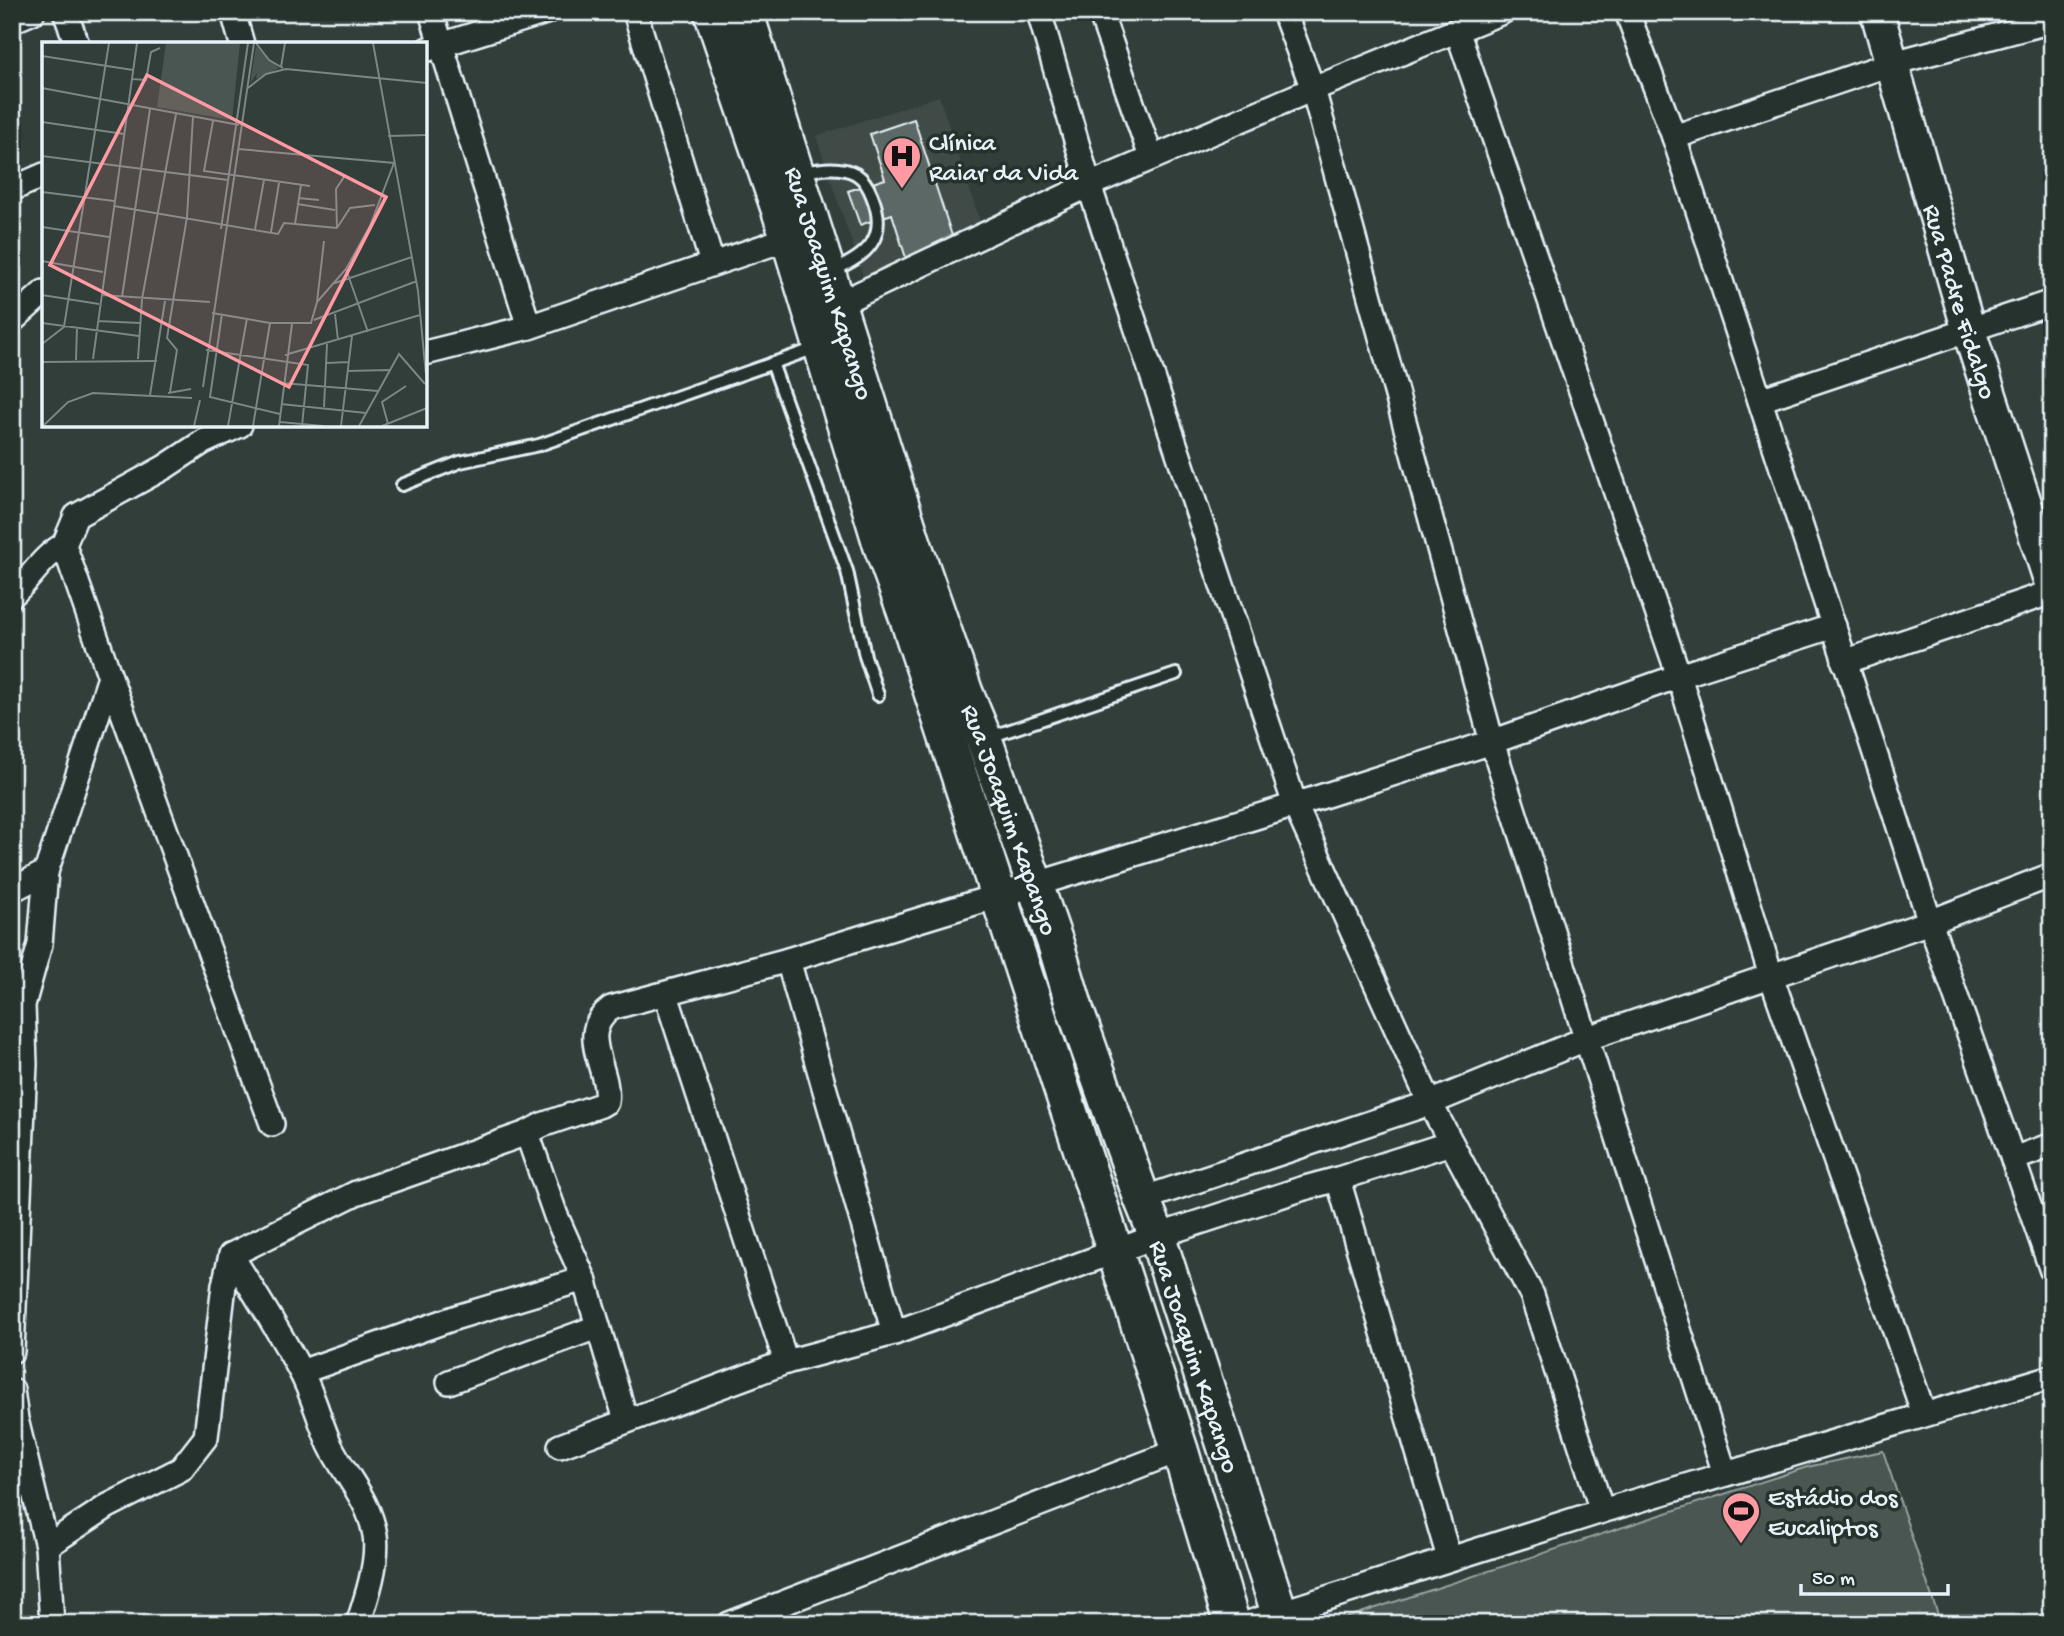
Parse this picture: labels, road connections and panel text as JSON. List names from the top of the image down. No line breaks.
{"streets":{"main road":["Rua Joaquim Kapango"],"street":["Rua Padre Fidalgo"]},"places":{"hospital":["Clínica Raiar da Vida"],"sports":["Estádio dos Eucaliptos"]},"scale_bar":"50 m"}
